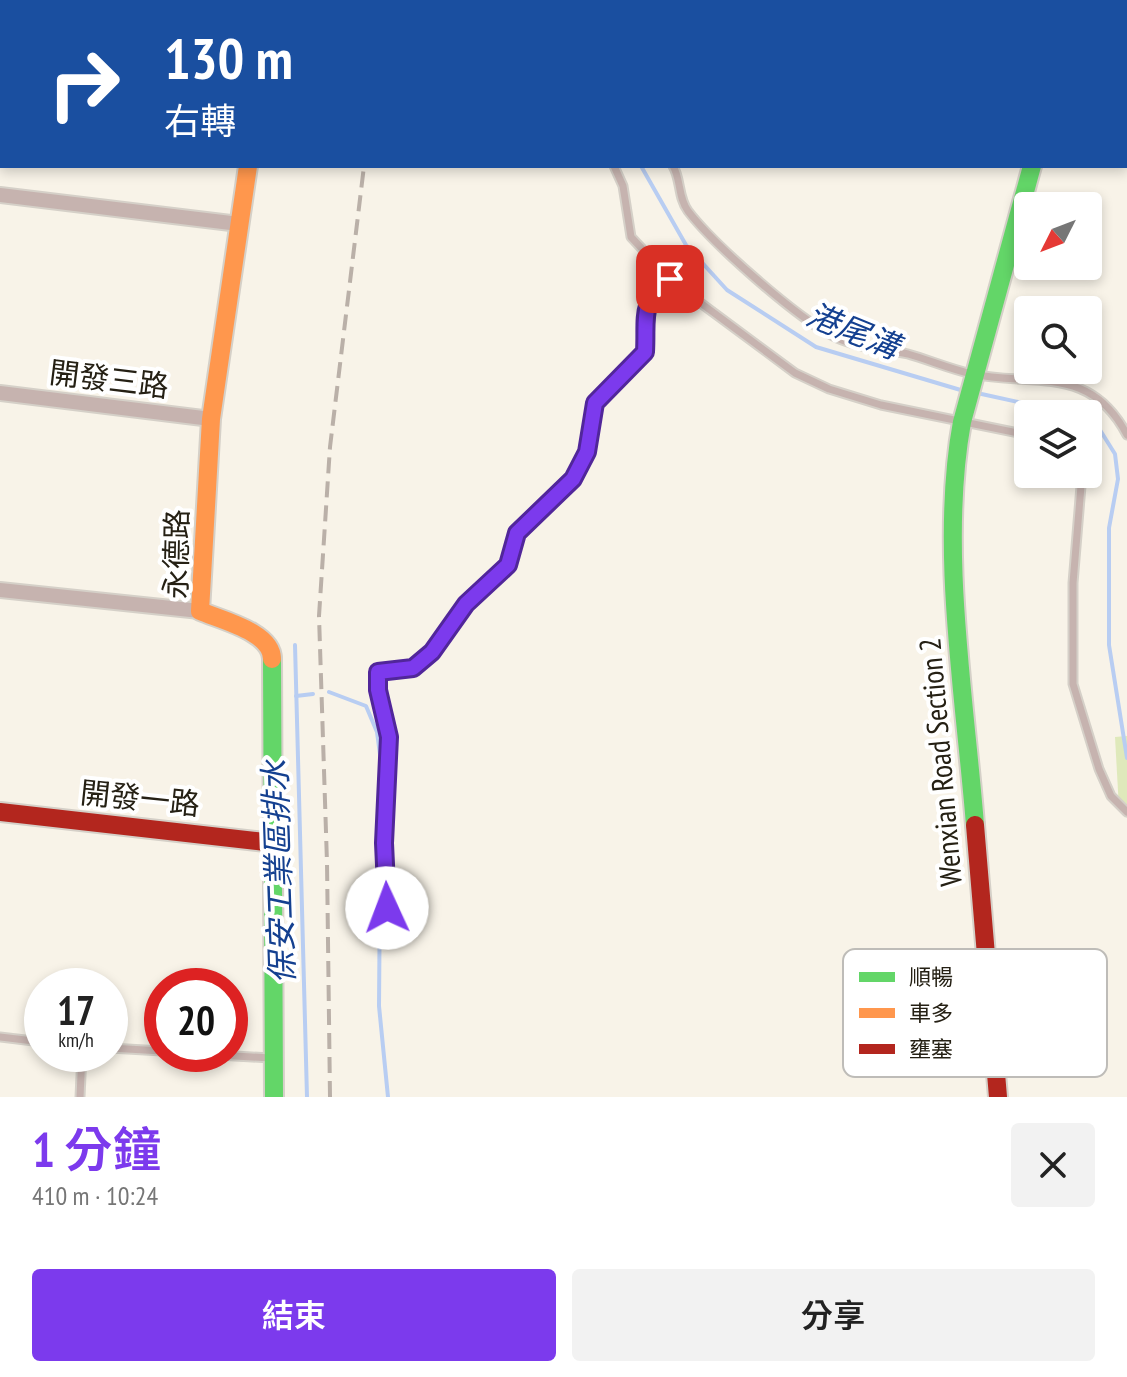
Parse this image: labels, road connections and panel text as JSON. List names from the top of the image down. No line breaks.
{"streets":{"street":["開發三路","永德路","Wenxian Road Section 2","開發一路"]},"crossings":[["開發三路","永德路"],["永德路","開發一路"]],"water":["港尾溝","保安工業區排水"],"legend":["順暢","車多","壅塞"],"north":"bottom left","page":{"turn":["130 m","右轉"],"speed":"17 km/h","limit":"20","heading":["1 分鐘","410 m · 10:24"],"buttons":["結束","分享"]}}
